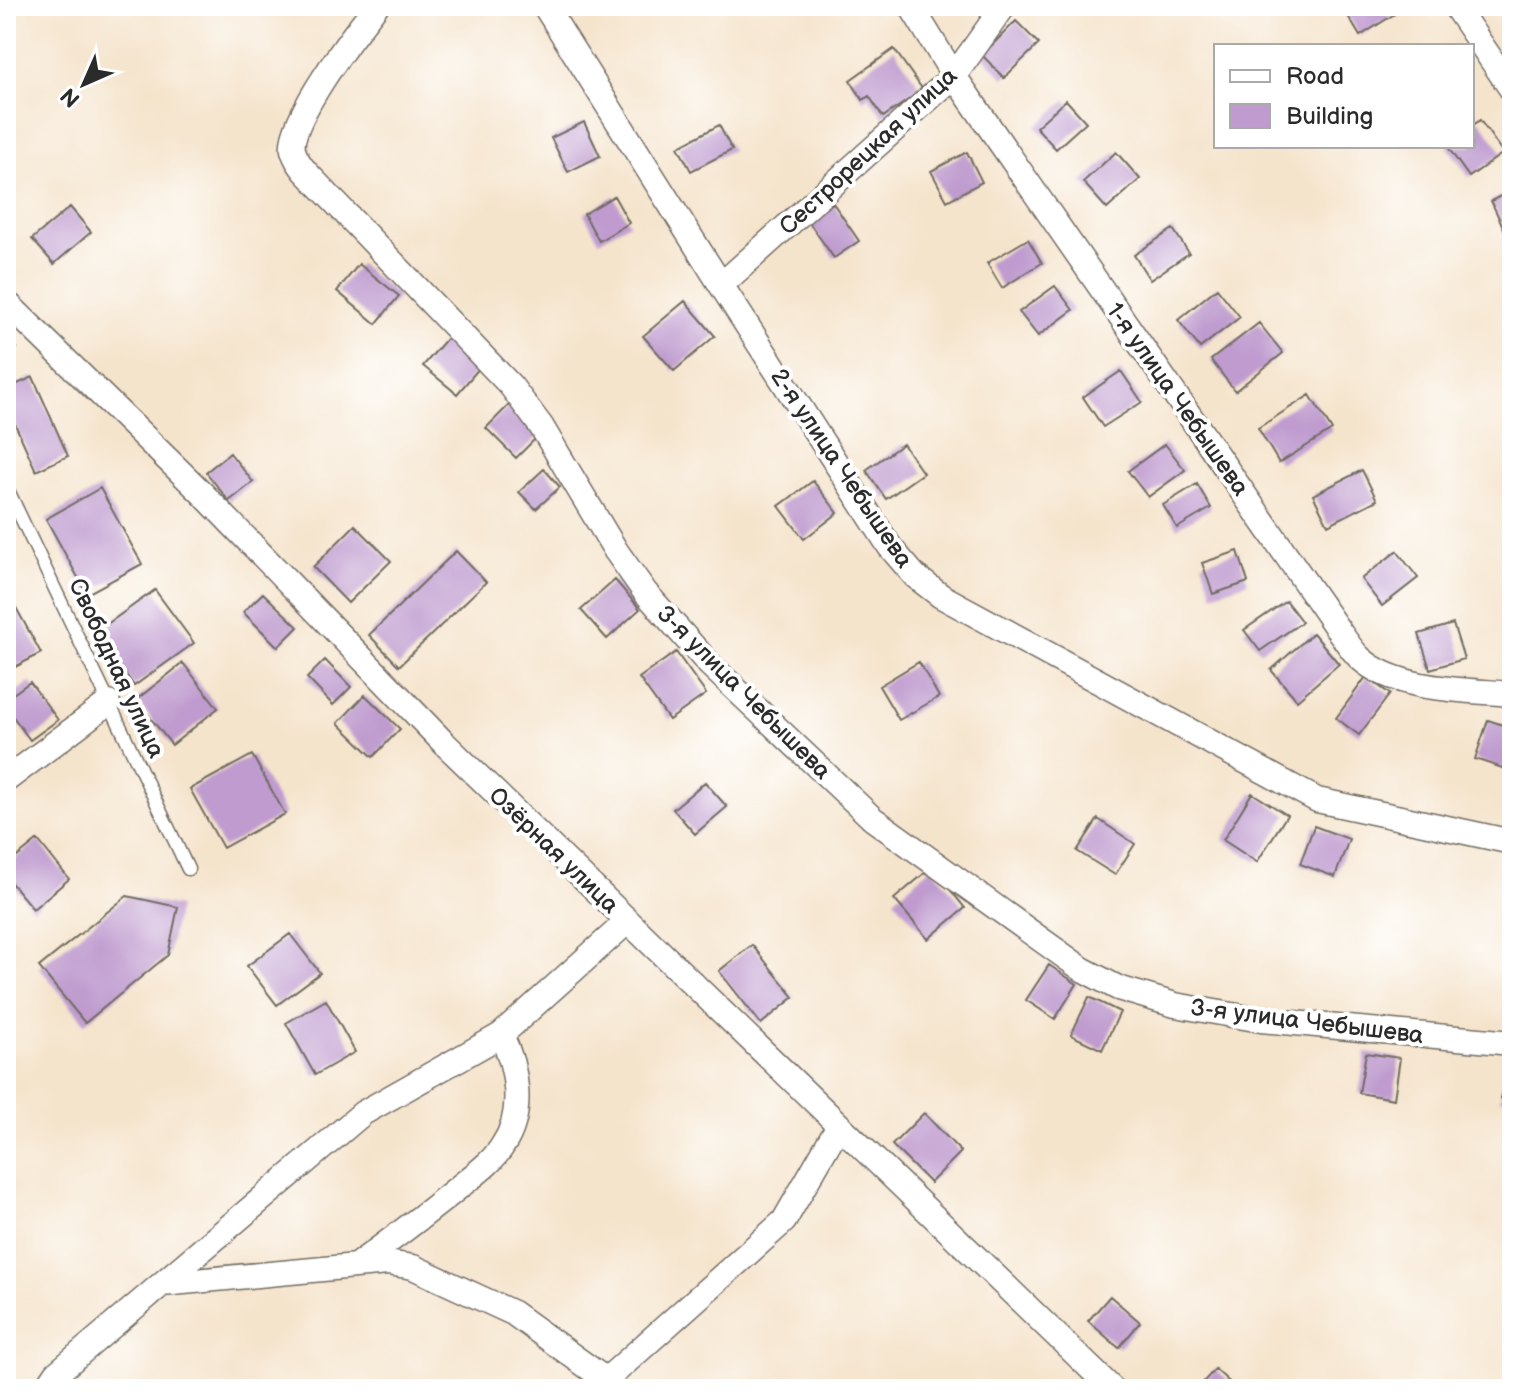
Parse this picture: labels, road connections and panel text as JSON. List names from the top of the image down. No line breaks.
{"streets":{"street":["Сестрорецкая улица","1-я улица Чебышева","2-я улица Чебышева","3-я улица Чебышева","Озёрная улица"],"lane":["Свободная улица"]},"crossings":[["Сестрорецкая улица","1-я улица Чебышева"],["Сестрорецкая улица","2-я улица Чебышева"]],"legend":["Road","Building"],"north":"bottom left"}
